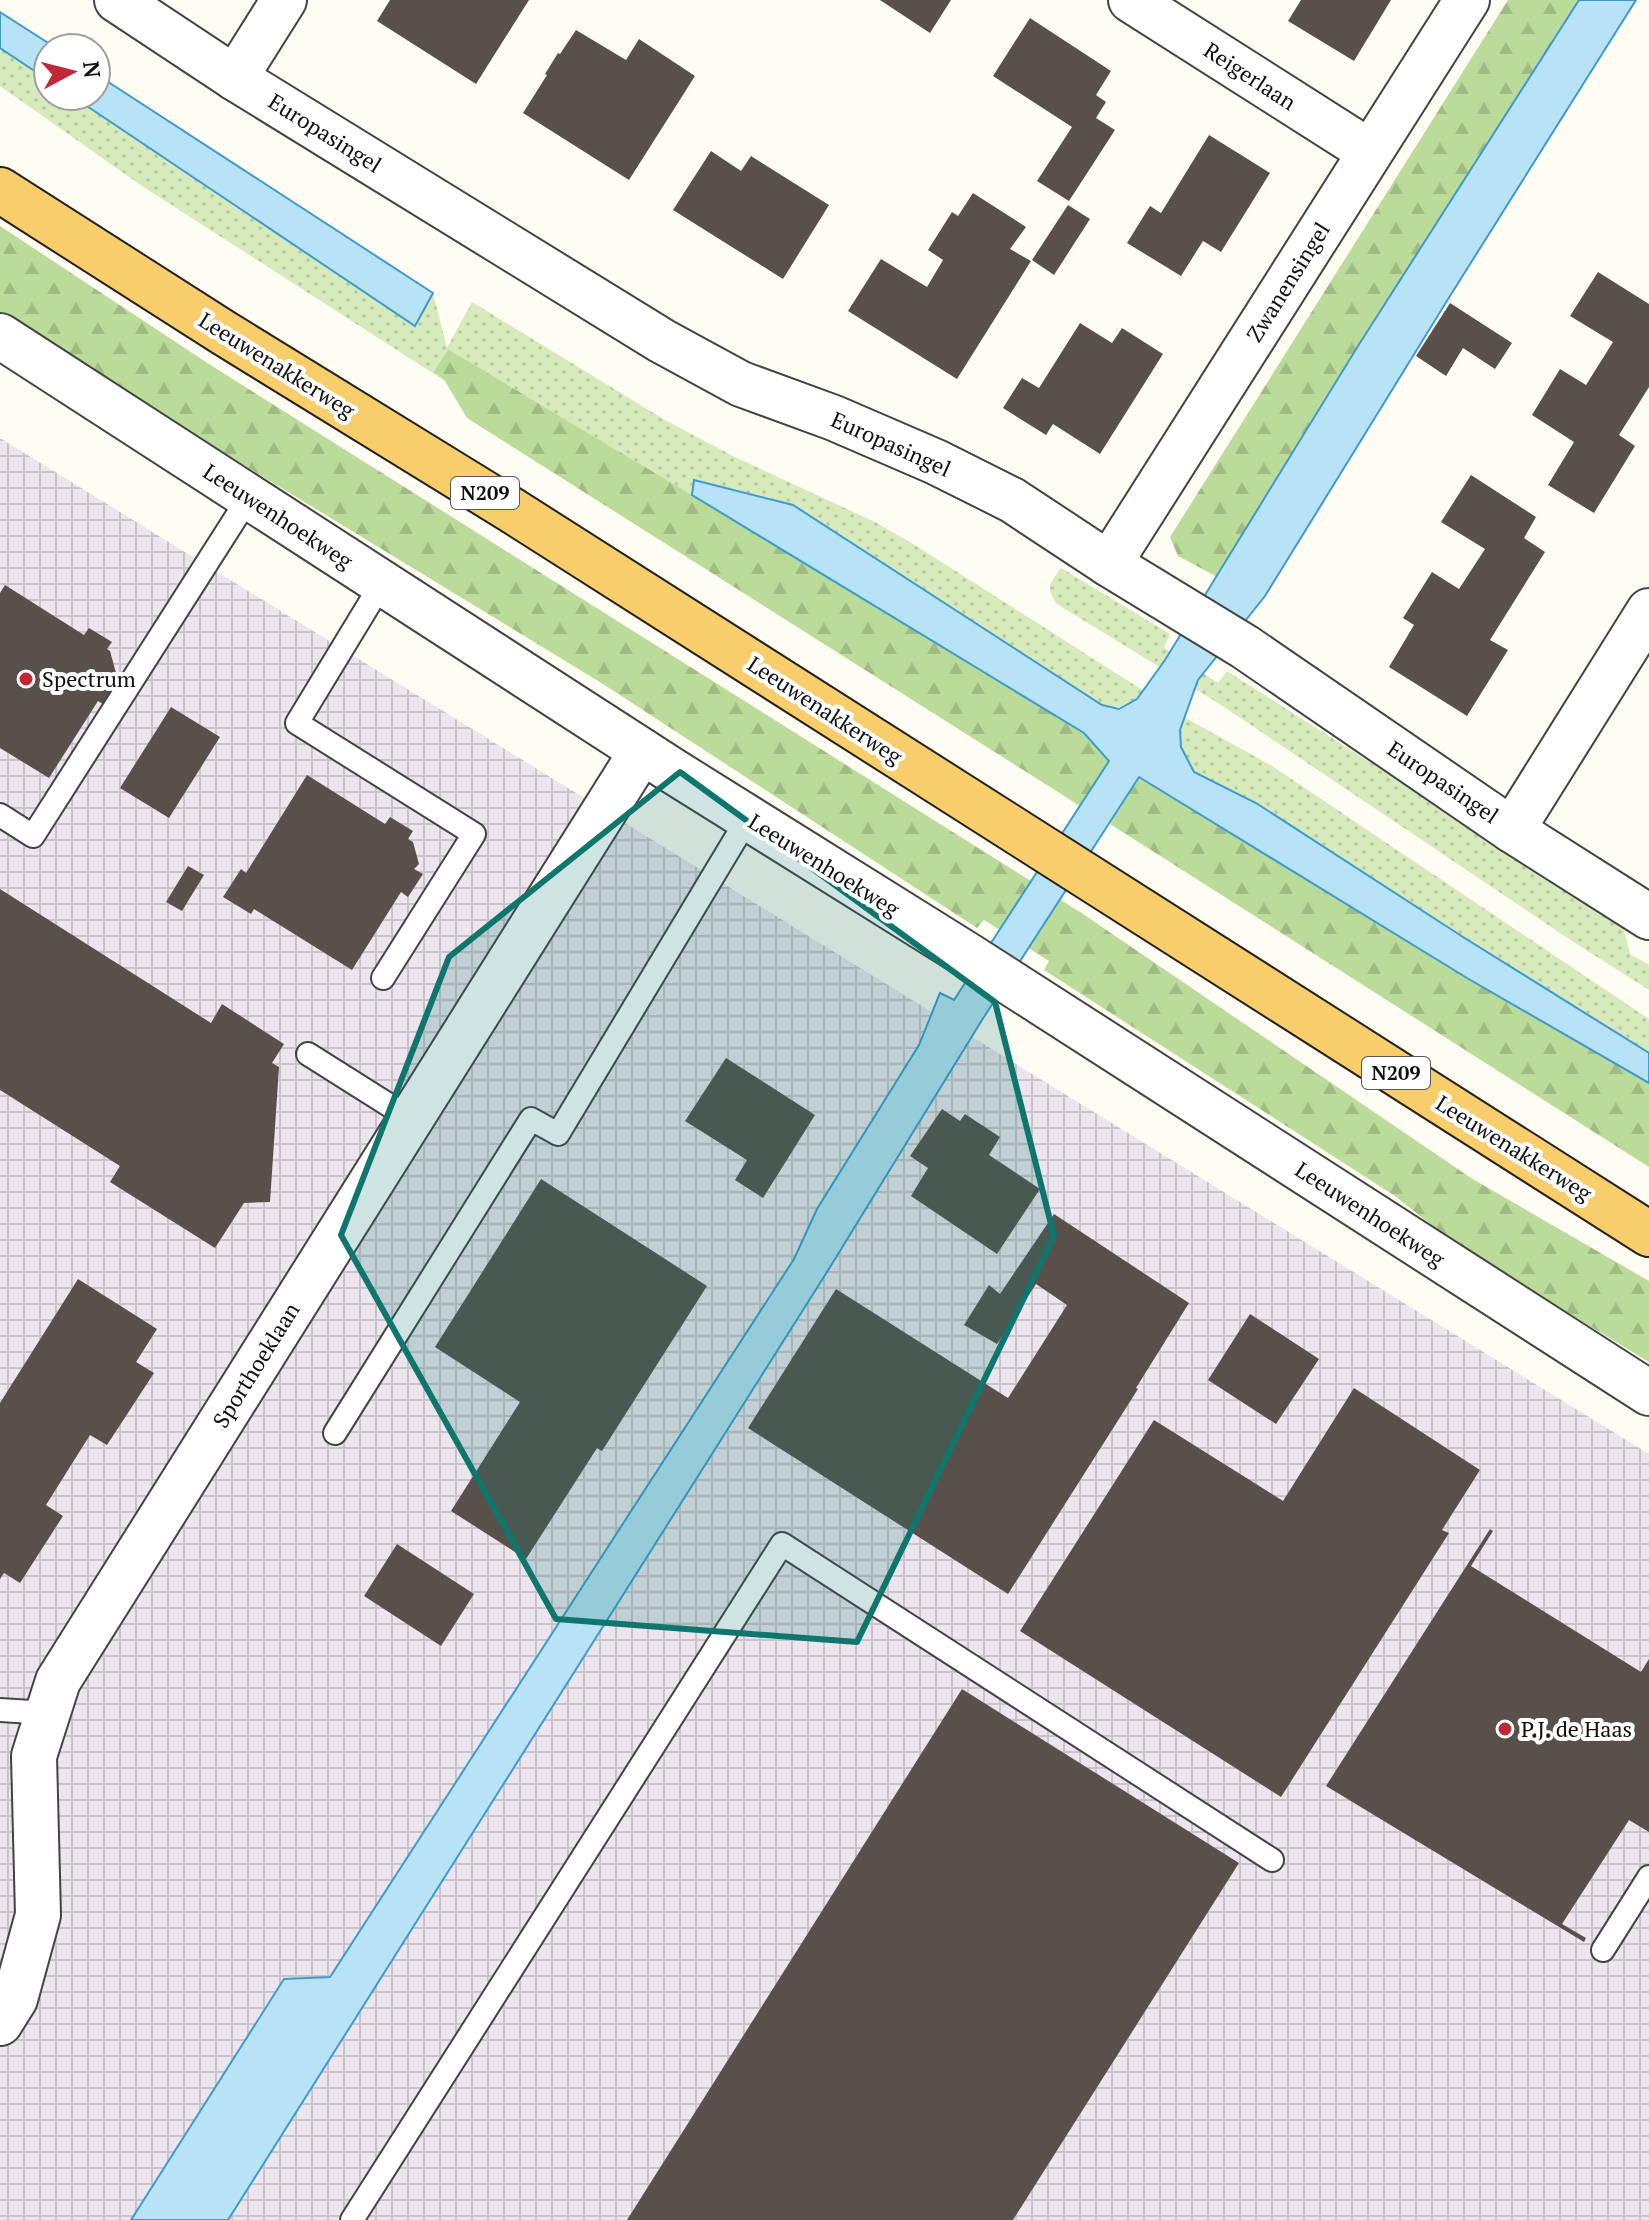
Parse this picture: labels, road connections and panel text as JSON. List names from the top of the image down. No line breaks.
{"streets":{"main road":["Leeuwenakkerweg","N209"],"street":["Reigerlaan","Europasingel","Zwanensingel","Leeuwenhoekweg","Sporthoeklaan"]},"crossings":[["Reigerlaan","Zwanensingel"],["Europasingel","Zwanensingel"],["Leeuwenhoekweg","Sporthoeklaan"]],"places":["Spectrum","P.J. de Haas"],"north":"right"}
